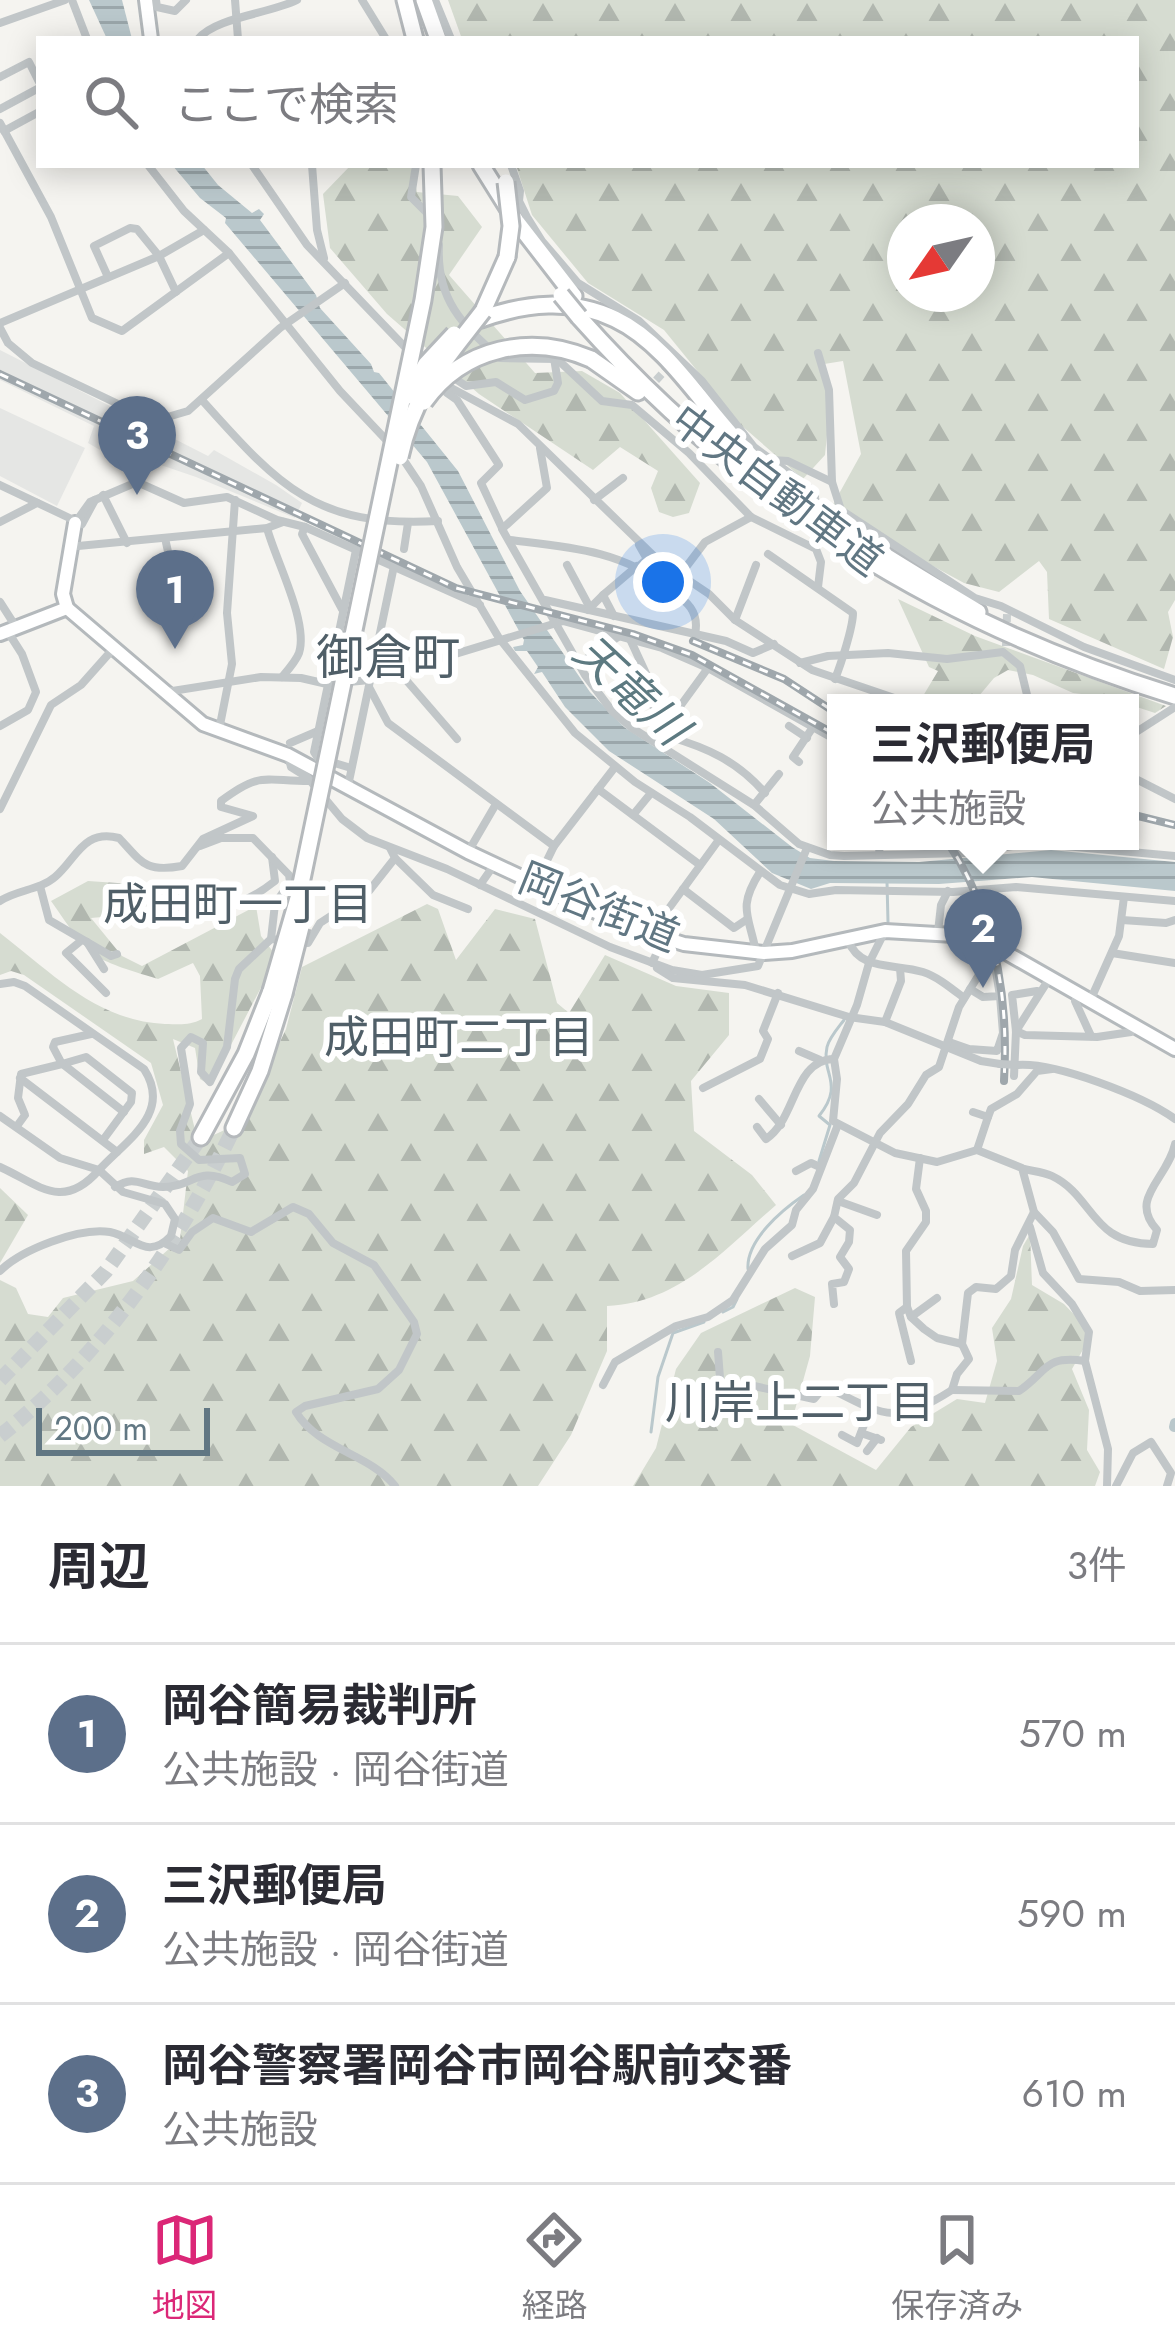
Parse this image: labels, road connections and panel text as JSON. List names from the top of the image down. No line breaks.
{"streets":{"highway":["中央自動車道"],"main road":["岡谷街道"]},"districts":["御倉町","成田町一丁目","成田町二丁目","川岸上二丁目"],"water":["天竜川"],"scale_bar":"200 m","north":"bottom left","page":{"search":"ここで検索","pins":["3","1","2"],"popup":["三沢郵便局","公共施設"],"scale":"200 m","heading":["周辺","3件"],"list":[{"mark":"1","name":"岡谷簡易裁判所","note":"公共施設 · 岡谷街道","value":"570 m"},{"mark":"2","name":"三沢郵便局","note":"公共施設 · 岡谷街道","value":"590 m"},{"mark":"3","name":"岡谷警察署岡谷市岡谷駅前交番","note":"公共施設","value":"610 m"}],"nav":["地図","経路","保存済み"]}}
